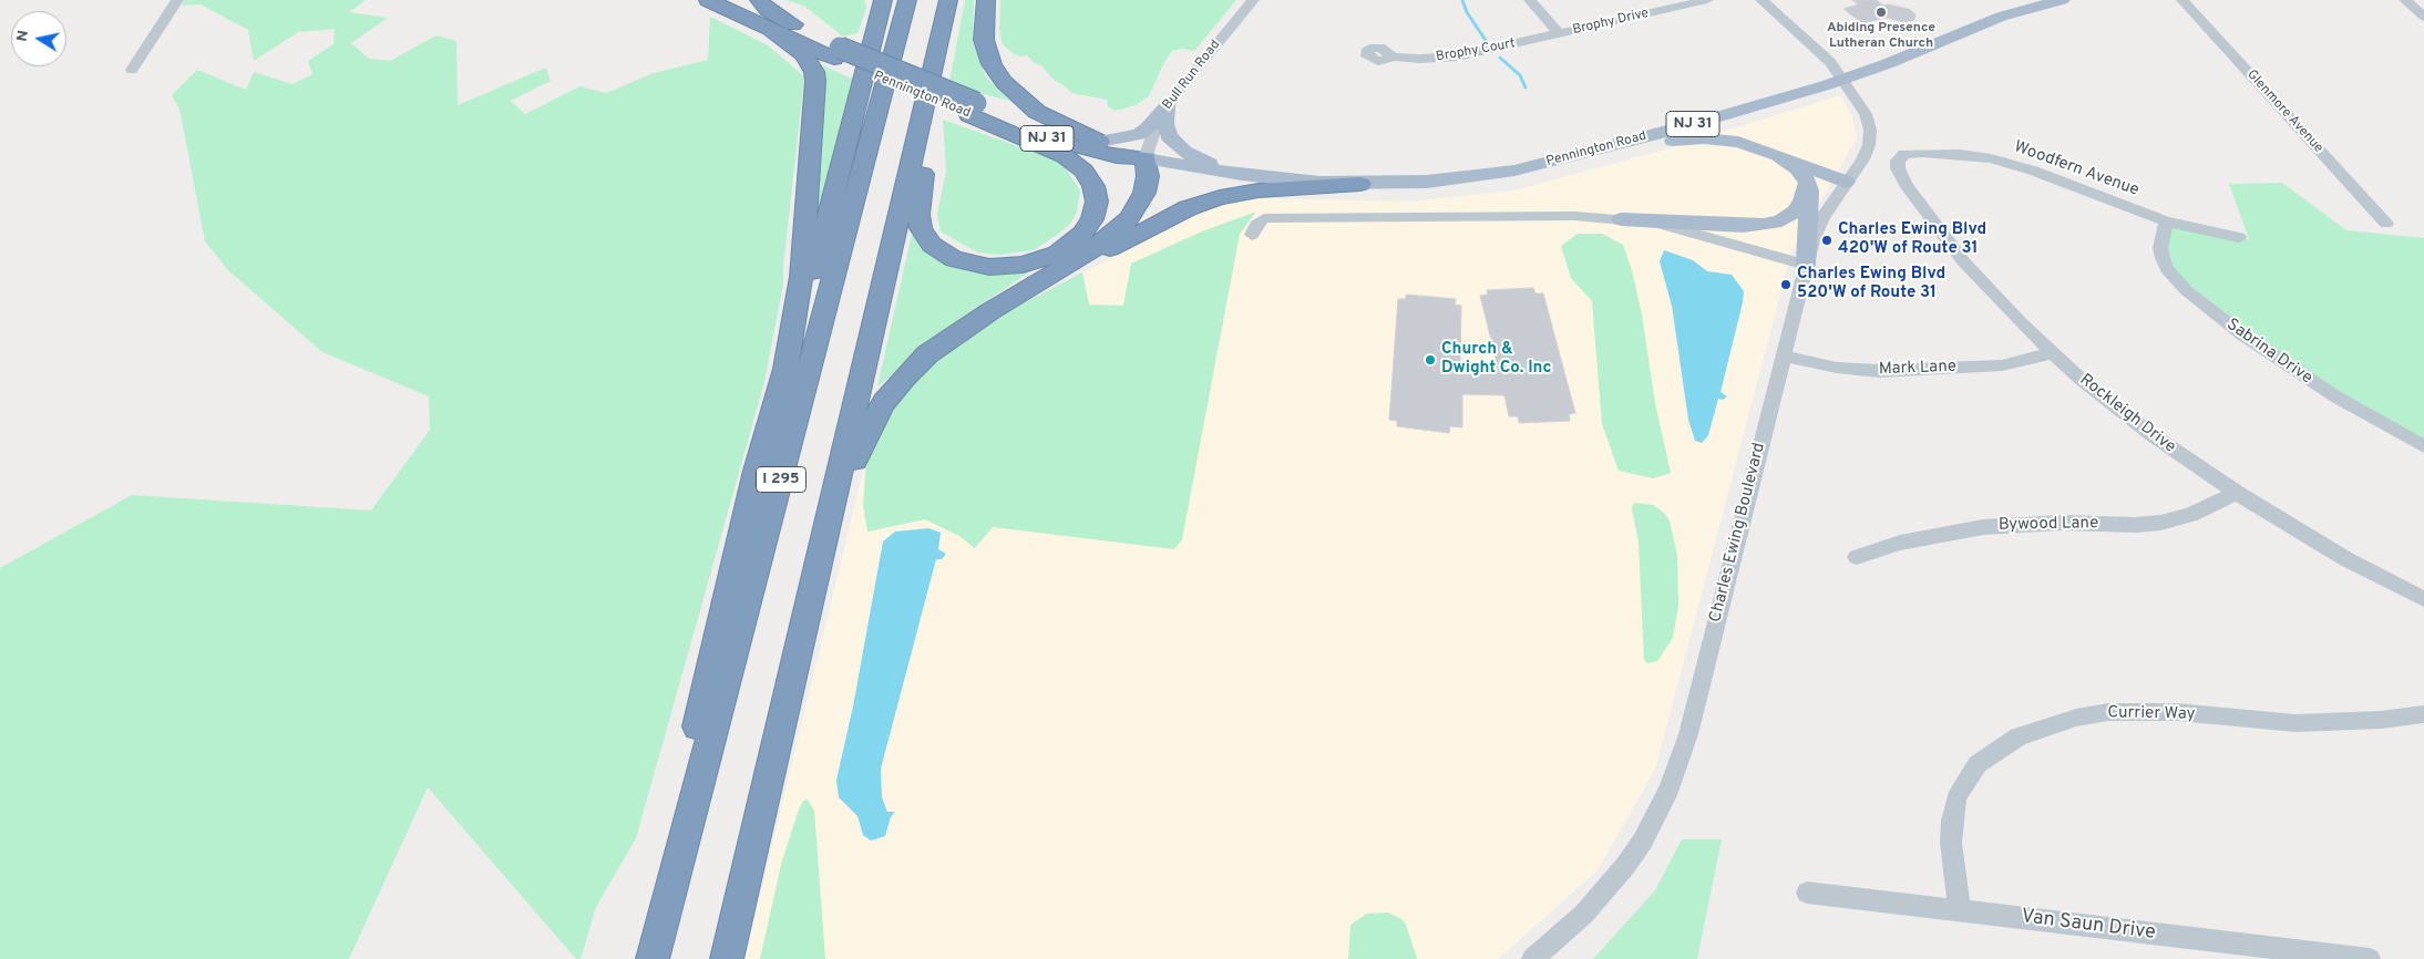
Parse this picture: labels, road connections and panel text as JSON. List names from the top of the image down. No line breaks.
{"streets":{"highway":["Pennington Road","NJ 31","I 295"],"street":["Brophy Drive","Brophy Court","Bull Run Road","Glenmore Avenue","Woodfern Avenue","Sabrina Drive","Mark Lane","Rockleigh Drive","Bywood Lane","Charles Ewing Boulevard","Currier Way","Van Saun Drive"]},"crossings":[["Brophy Drive","Brophy Court"],["Bull Run Road","Pennington Road"],["Pennington Road","Charles Ewing Boulevard"],["Woodfern Avenue","Sabrina Drive"],["Woodfern Avenue","Rockleigh Drive"],["Mark Lane","Rockleigh Drive"],["Mark Lane","Charles Ewing Boulevard"],["Rockleigh Drive","Bywood Lane"],["Currier Way","Van Saun Drive"]],"places":["Abiding Presence Lutheran Church","Charles Ewing Blvd 420'W of Route 31","Charles Ewing Blvd 520'W of Route 31","Church & Dwight Co. Inc"],"north":"left"}
